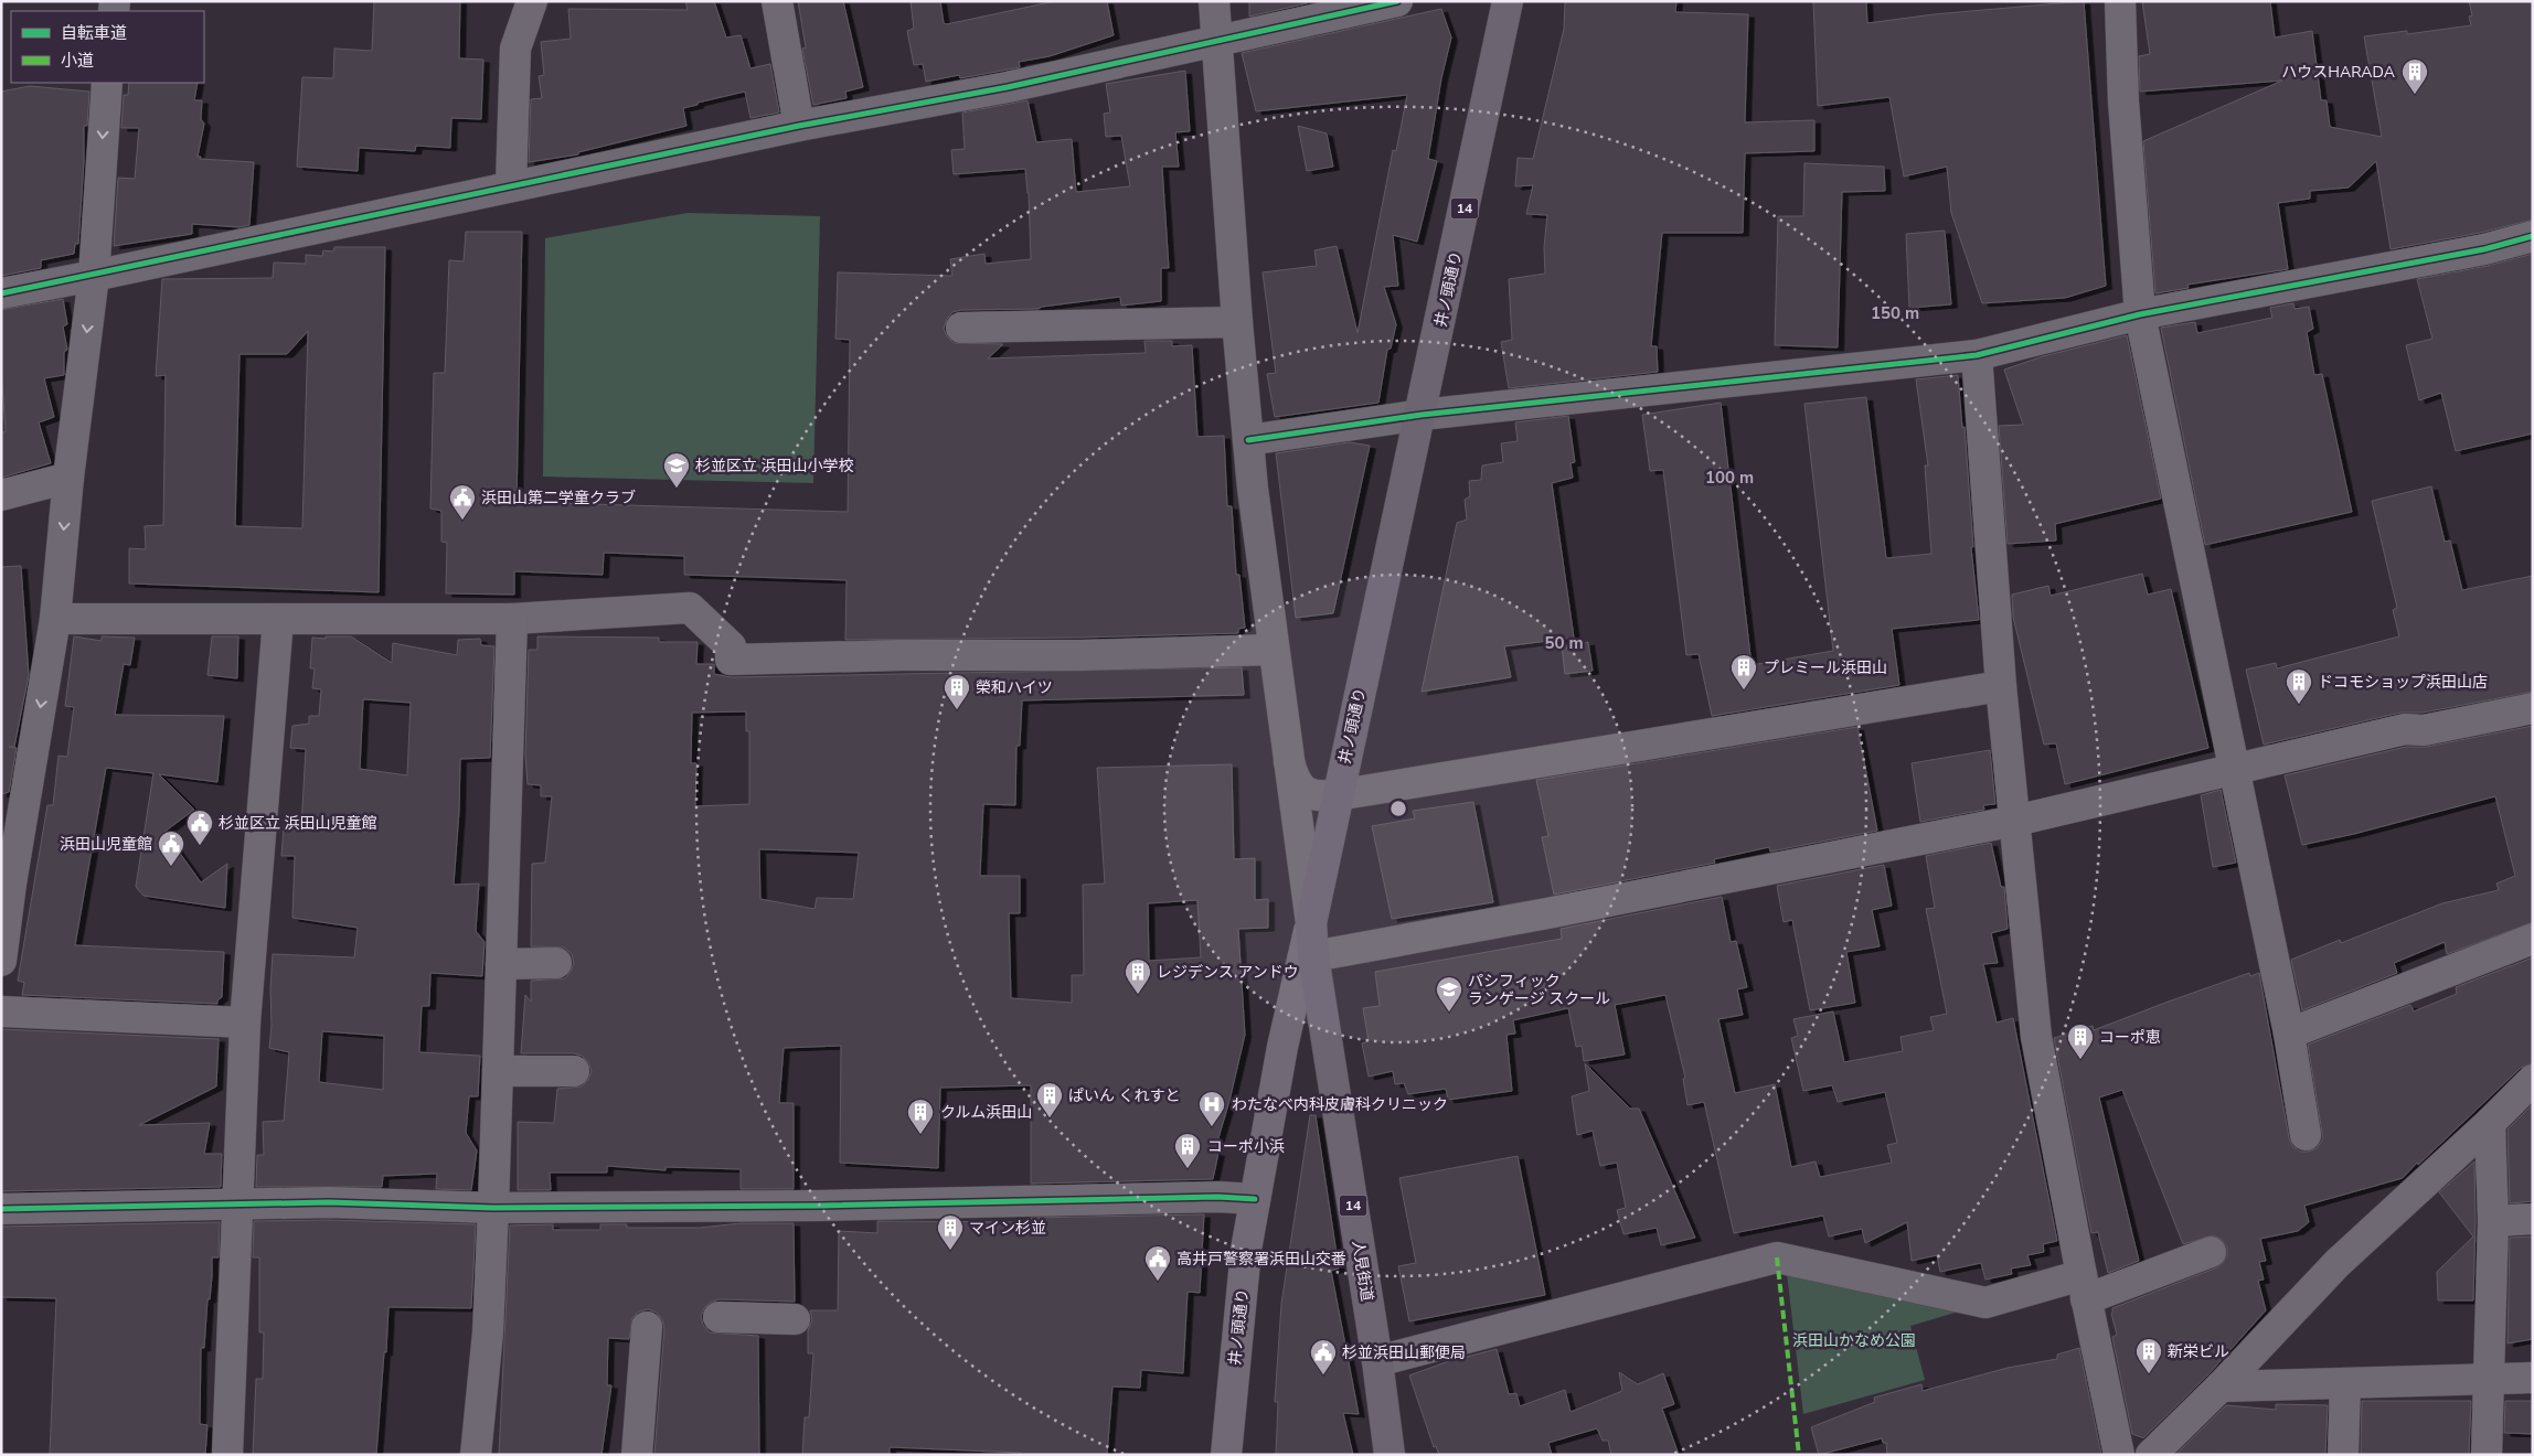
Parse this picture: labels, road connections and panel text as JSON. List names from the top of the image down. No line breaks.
{"streets":{"main road":["14","井ノ頭通り","人見街道"]},"crossings":[["井ノ頭通り","人見街道"]],"parks":["浜田山かなめ公園"],"places":{"building":["ハウスHARADA","プレミール浜田山","ドコモショップ浜田山店","榮和ハイツ","レジデンス アンドウ","コーポ恵","ぱいん くれすと","クルム浜田山","コーポ小浜","マイン杉並","新栄ビル"],"school or university":["杉並区立 浜田山小学校","パシフィック ランゲージ スクール"],"public building":["浜田山第二学童クラブ","杉並区立 浜田山児童館","浜田山児童館","高井戸警察署浜田山交番","杉並浜田山郵便局"],"hospital":["わたなべ内科皮膚科クリニック"]},"legend":["自転車道","小道"],"rings":["150 m","100 m","50 m"]}
